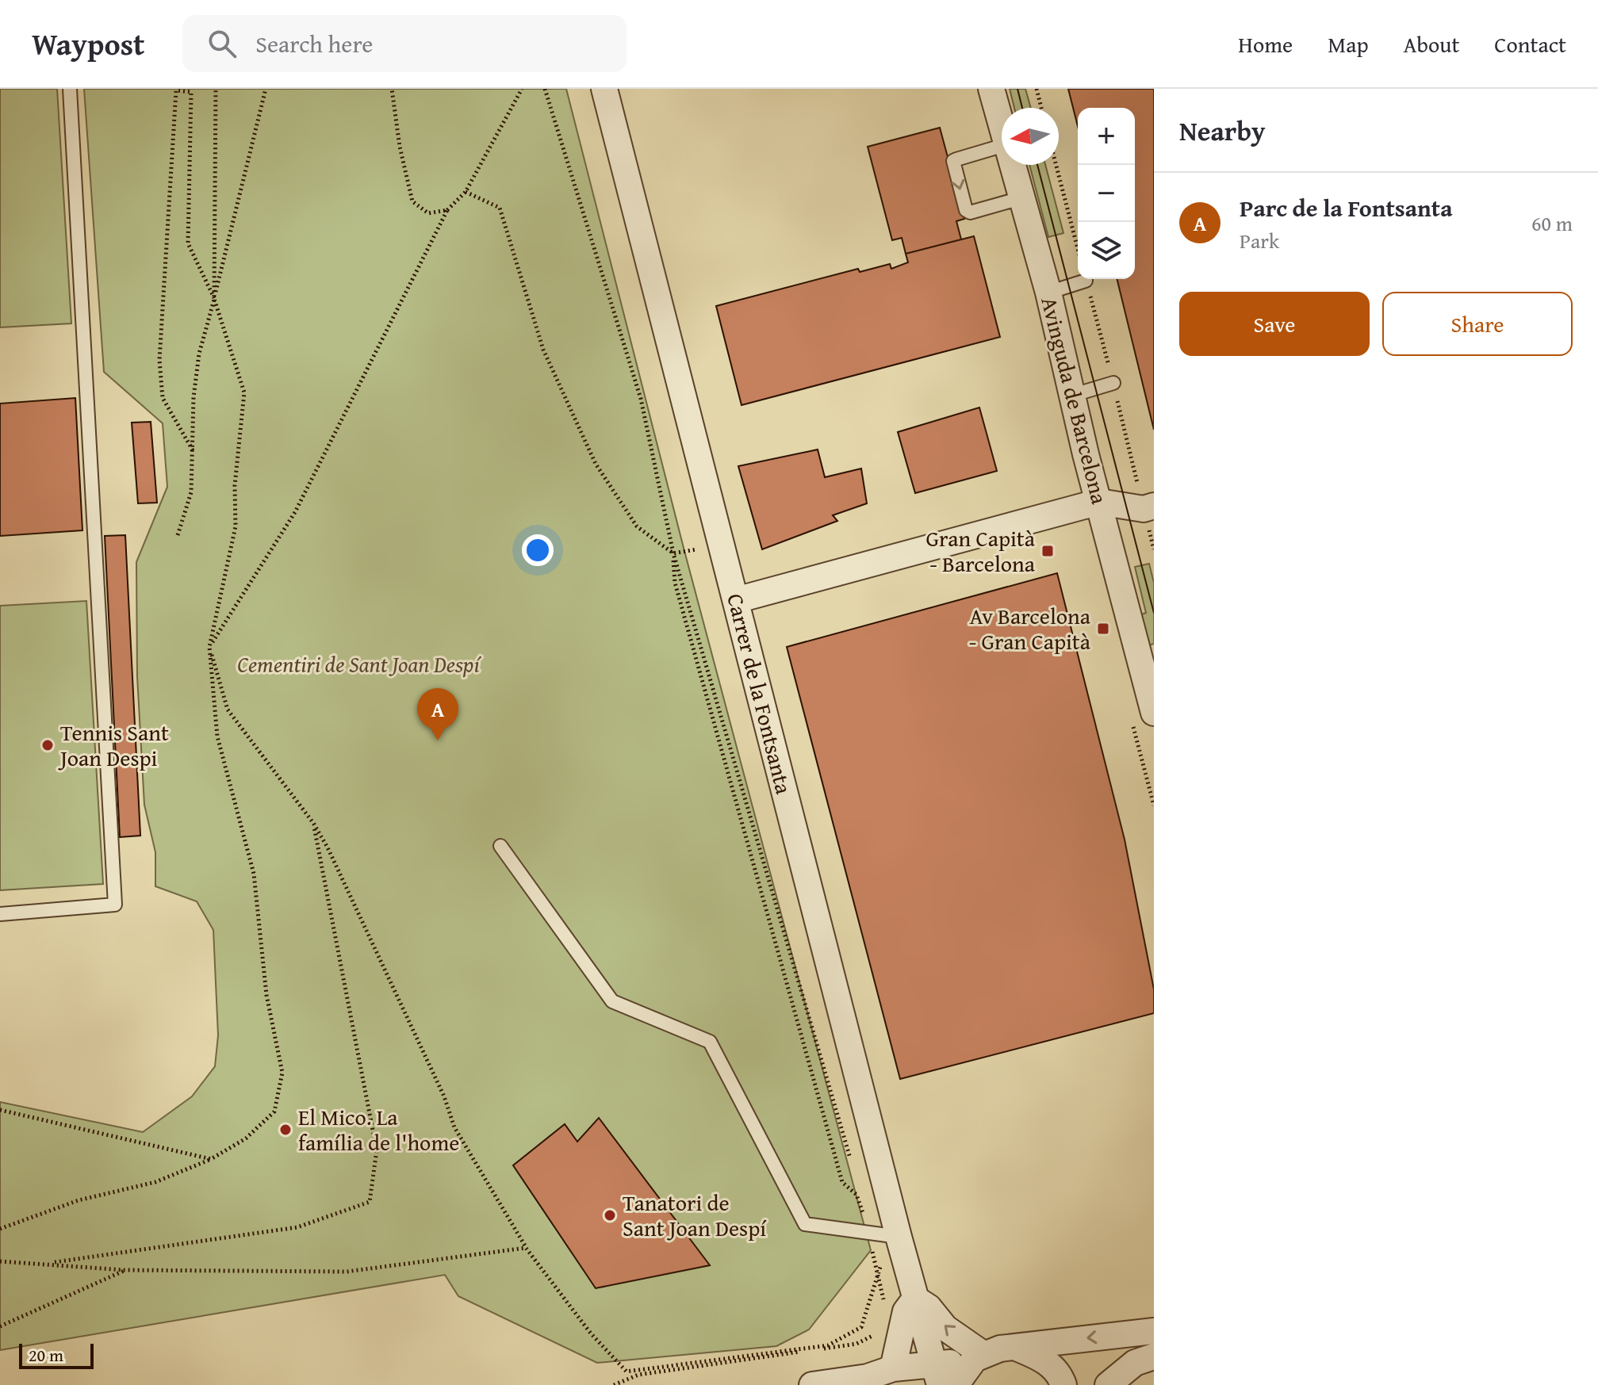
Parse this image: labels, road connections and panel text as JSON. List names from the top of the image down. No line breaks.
{"streets":{"street":["Avinguda de Barcelona","Carrer de la Fontsanta"]},"parks":["Cementiri de Sant Joan Despí"],"places":{"transit":["Gran Capità - Barcelona","Av Barcelona - Gran Capità"],"other":["Tennis Sant Joan Despi","El Mico. La família de l'home","Tanatori de Sant Joan Despí"]},"scale_bar":"20 m","north":"left","page":{"header":"Waypost","search":"Search here","nav":["Home","Map","About","Contact"],"heading":"Nearby","map_buttons":["+","−"],"list":[{"mark":"A","name":"Parc de la Fontsanta","note":"Park","value":"60 m"}],"buttons":["Save","Share"],"pins":"A","scale":"20 m"}}
